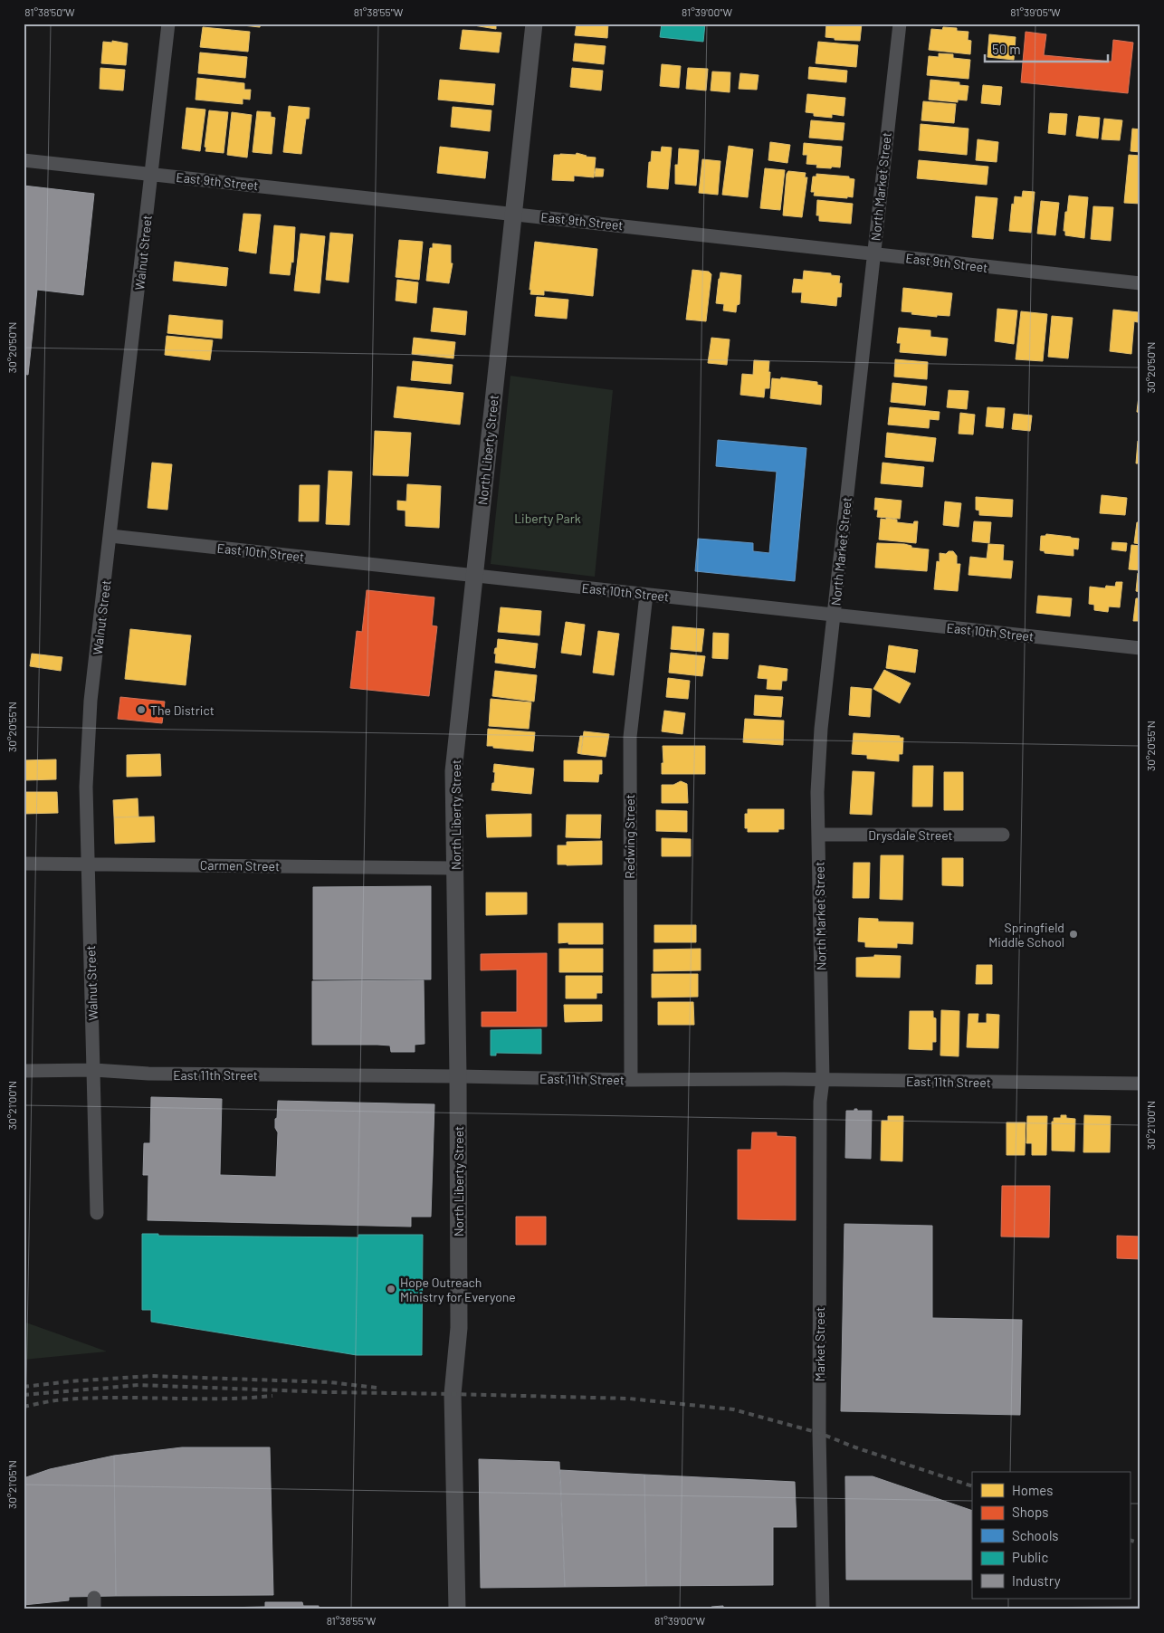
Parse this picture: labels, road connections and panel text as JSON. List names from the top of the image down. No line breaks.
{"streets":{"street":["East 9th Street","North Market Street","Walnut Street","North Liberty Street","East 10th Street","Drysdale Street","Redwing Street","Carmen Street","East 11th Street","Market Street"]},"crossings":[["East 9th Street","North Market Street"],["East 9th Street","Walnut Street"],["East 9th Street","North Liberty Street"],["North Market Street","East 10th Street"],["North Market Street","Drysdale Street"],["North Market Street","East 11th Street"],["North Market Street","Market Street"],["Walnut Street","East 10th Street"],["Walnut Street","Carmen Street"],["Walnut Street","East 11th Street"],["North Liberty Street","East 10th Street"],["North Liberty Street","Carmen Street"],["North Liberty Street","East 11th Street"],["East 10th Street","Redwing Street"],["Redwing Street","East 11th Street"],["East 11th Street","Market Street"]],"parks":["Liberty Park"],"places":["The District","Springfield Middle School","Hope Outreach Ministry for Everyone"],"legend":["Homes","Shops","Schools","Public","Industry"],"scale_bar":"50 m","coordinates":["81°38'50\"W","81°38'55\"W","81°39'00\"W","81°39'05\"W","30°20'50\"N","30°20'55\"N","30°21'00\"N","30°21'05\"N"]}
